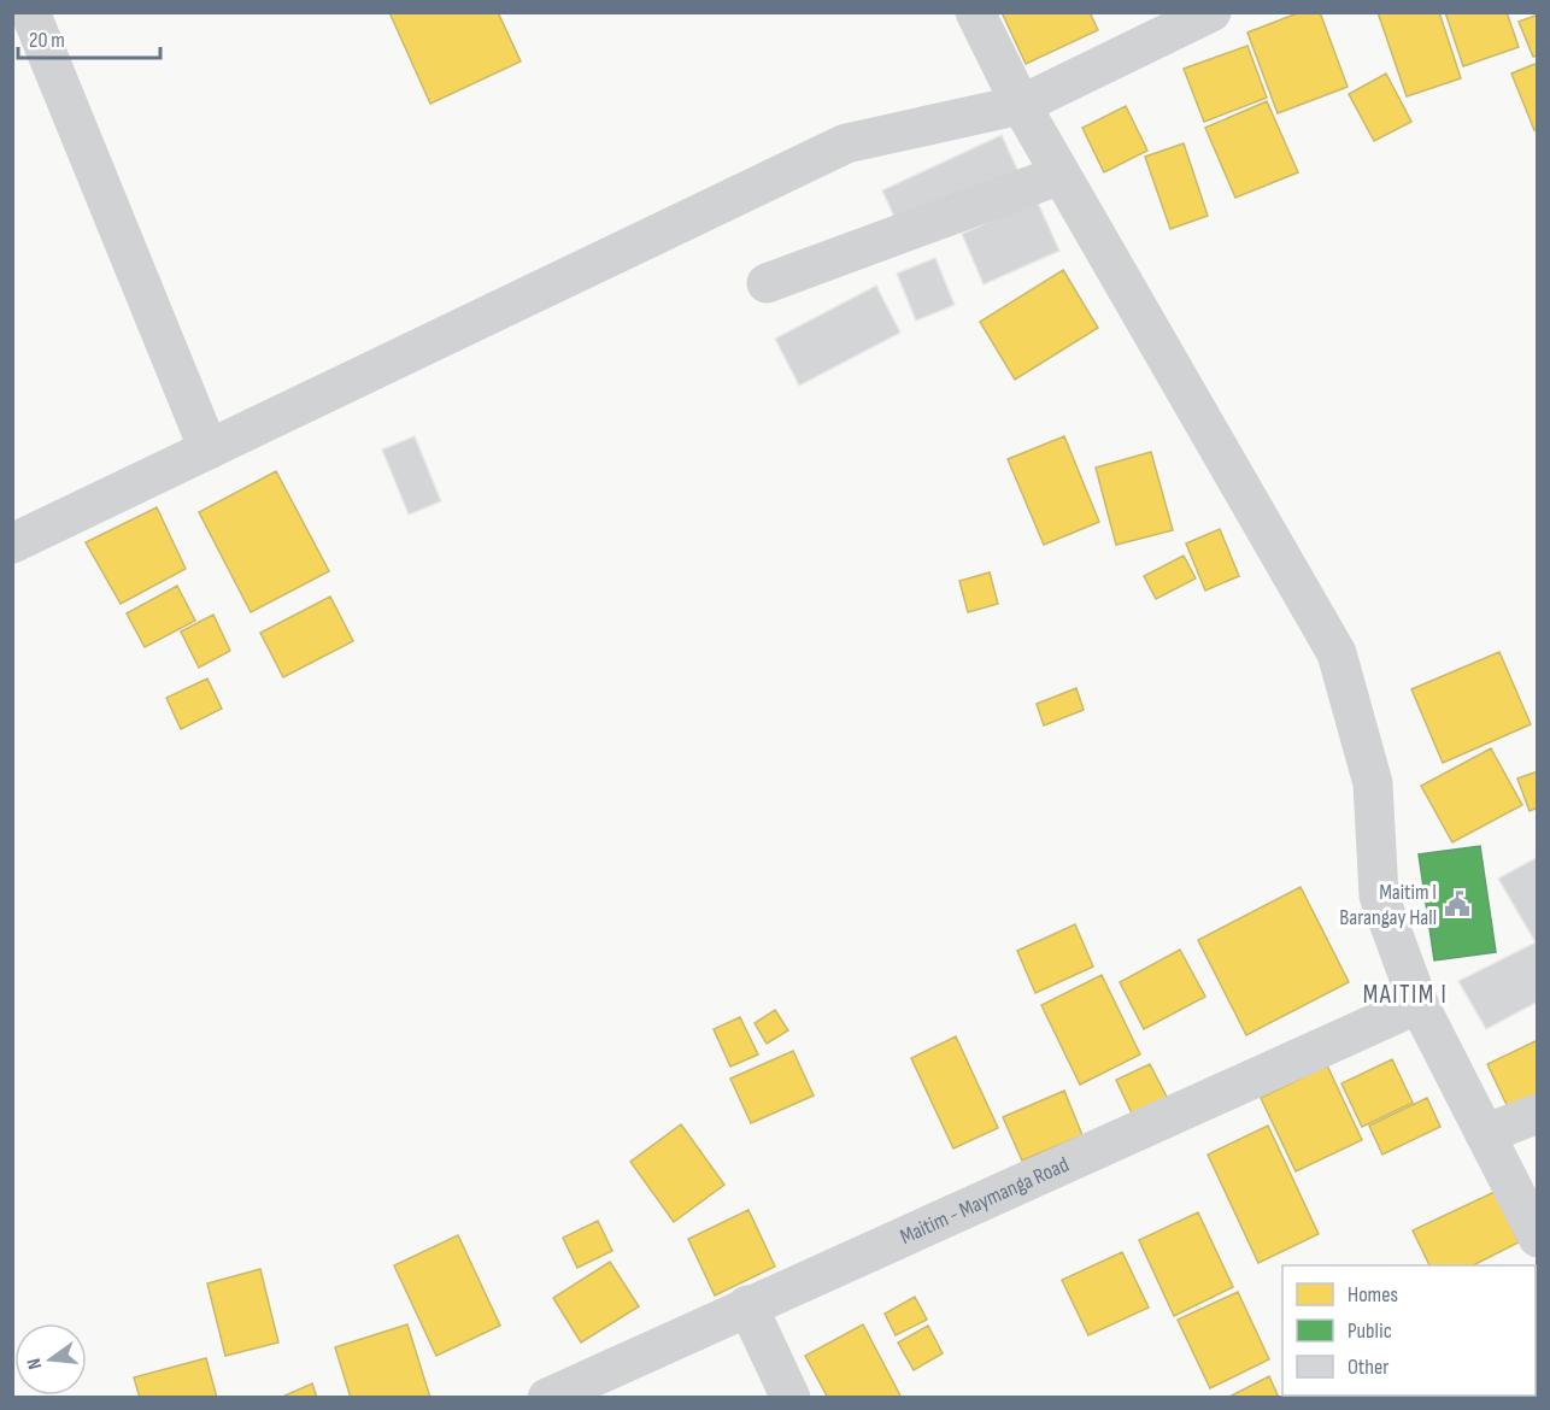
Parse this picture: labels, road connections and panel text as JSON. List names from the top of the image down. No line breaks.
{"streets":{"street":["Maitim - Maymanga Road"]},"districts":["MAITIM I"],"places":{"public building":["Maitim I Barangay Hall"]},"legend":["Homes","Public","Other"],"scale_bar":"20 m","north":"left"}
